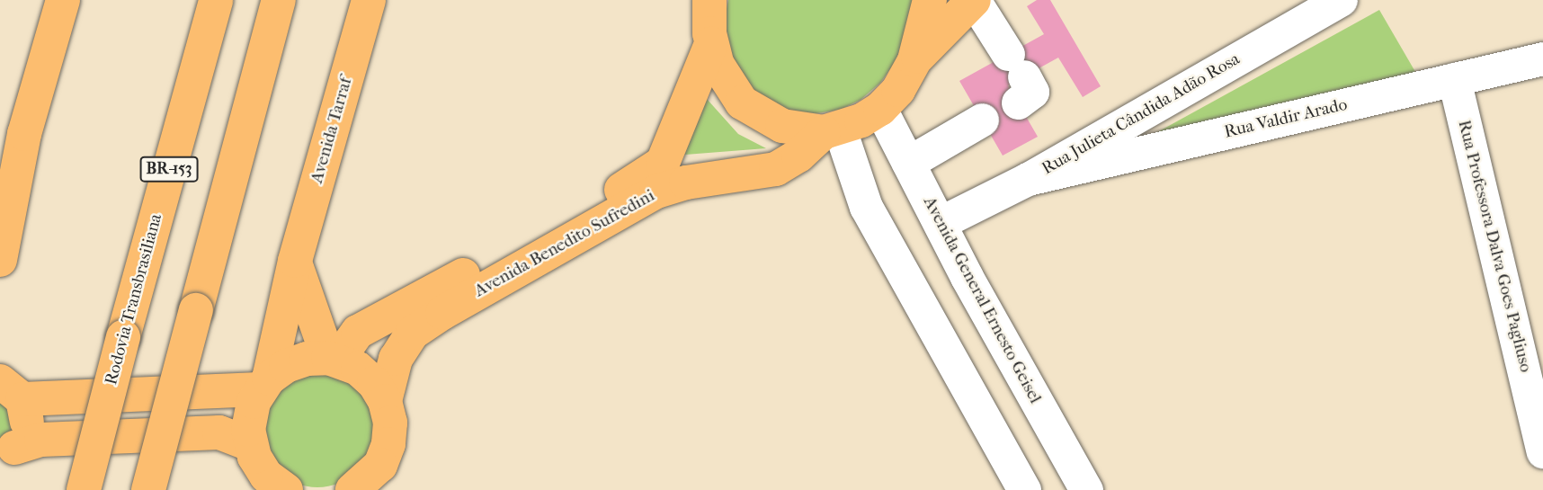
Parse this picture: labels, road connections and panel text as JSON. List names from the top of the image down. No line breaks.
{"streets":{"main road":["Avenida Tarraf","BR-153","Avenida Benedito Sufredini","Rodovia Transbrasiliana"],"street":["Rua Julieta Cândida Adão Rosa","Rua Valdir Arado","Rua Professora Dalva Goes Pagliuso","Avenida General Ernesto Geisel"]},"crossings":[["Rua Julieta Cândida Adão Rosa","Rua Valdir Arado"],["Rua Julieta Cândida Adão Rosa","Avenida General Ernesto Geisel"],["Rua Valdir Arado","Rua Professora Dalva Goes Pagliuso"],["Avenida Tarraf","Avenida Benedito Sufredini"],["Avenida Benedito Sufredini","Avenida General Ernesto Geisel"]]}
